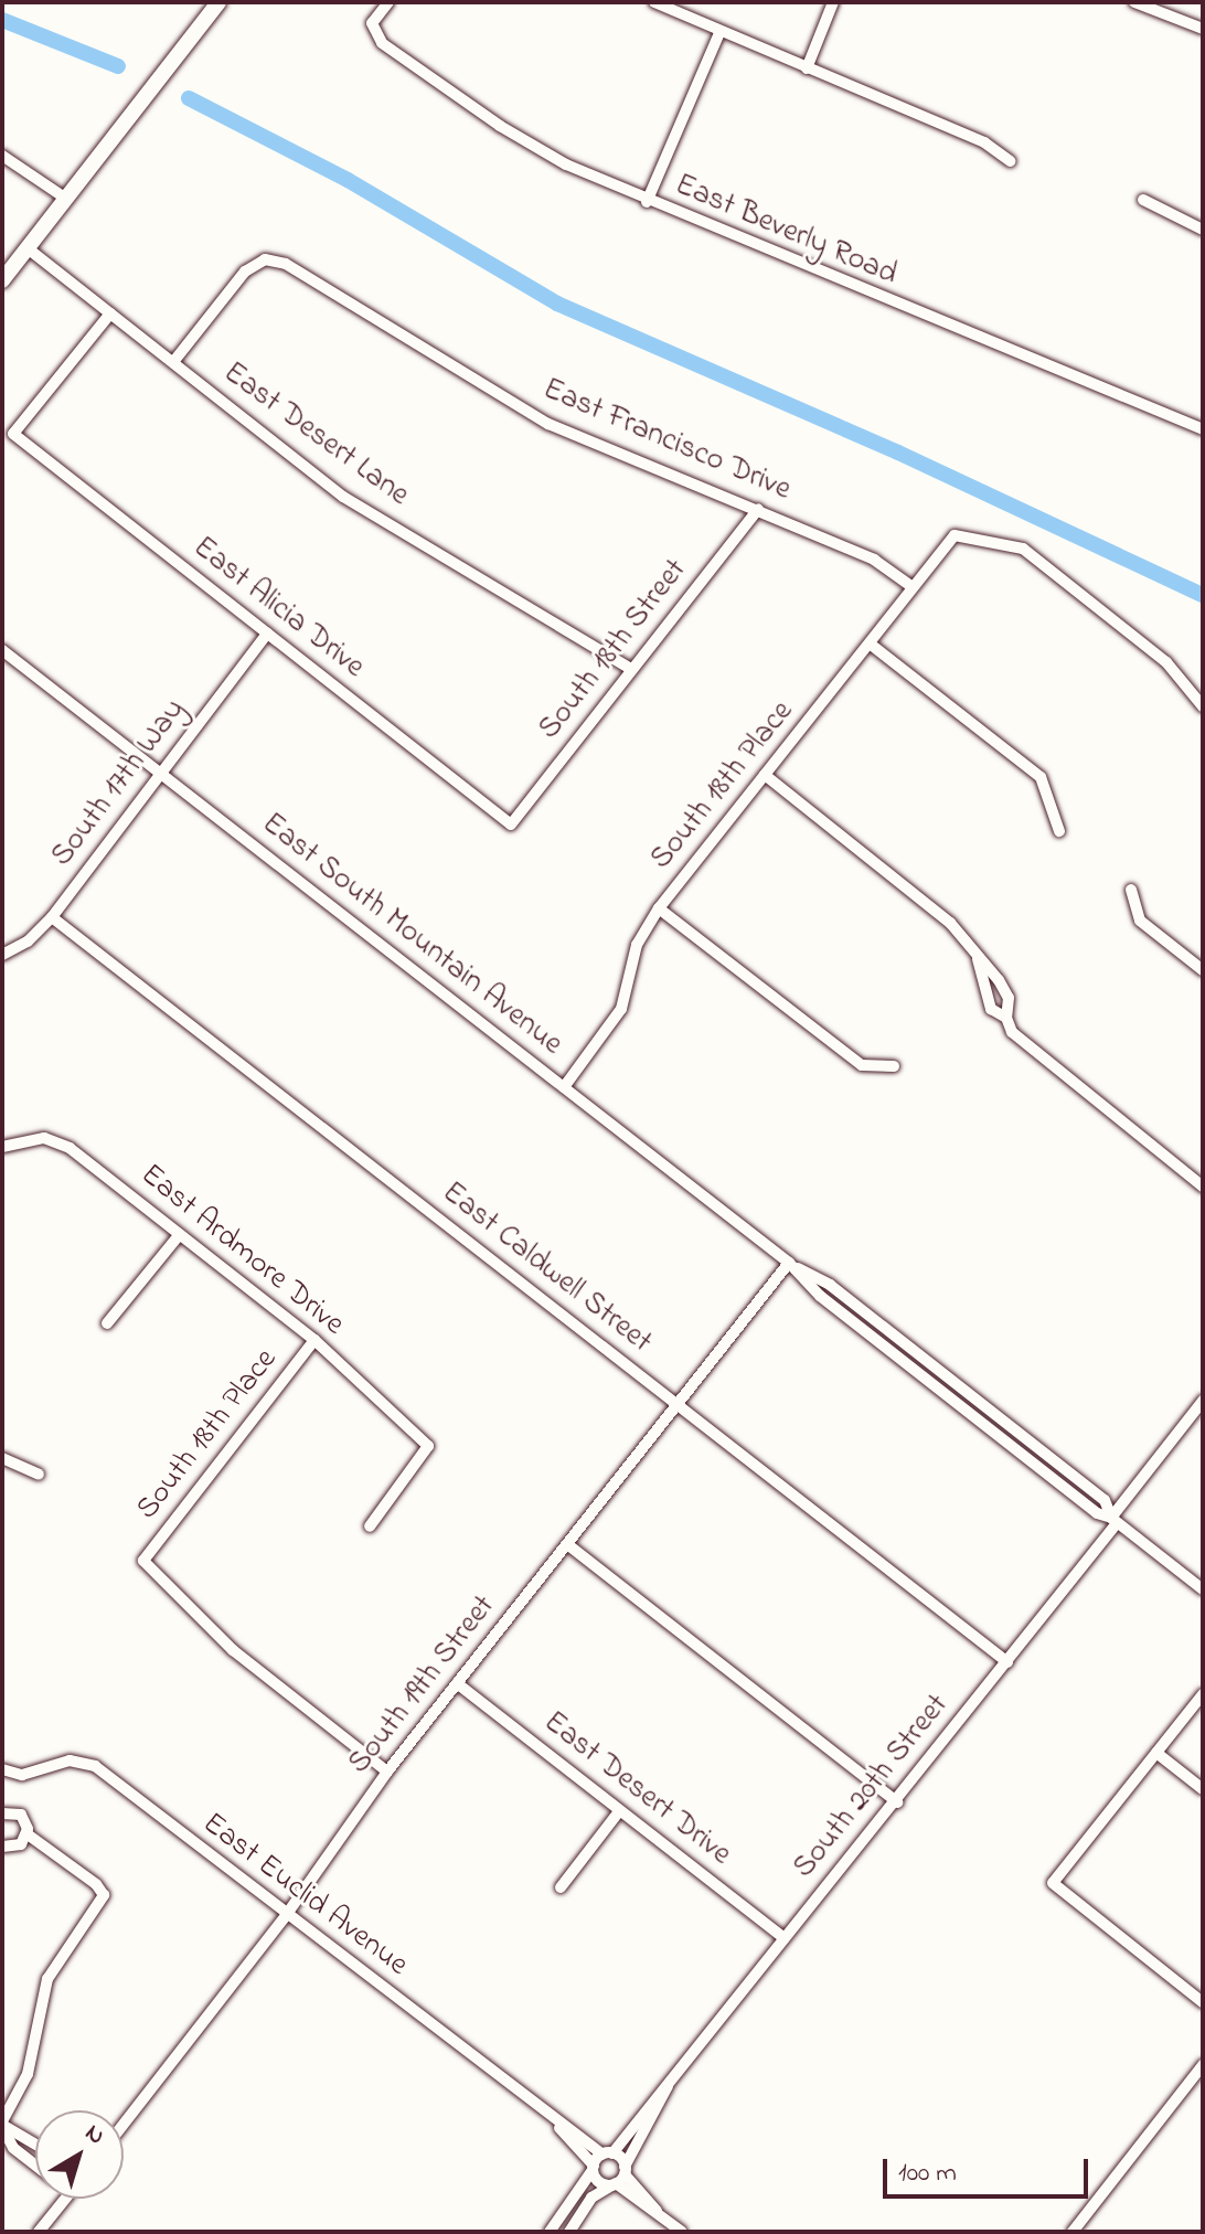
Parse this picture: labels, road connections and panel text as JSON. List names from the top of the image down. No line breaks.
{"streets":{"street":["East Beverly Road","East Desert Lane","East Francisco Drive","East Alicia Drive","South 18th Street","South 17th Way","South 18th Place","East South Mountain Avenue","East Ardmore Drive","East Caldwell Street","South 19th Street","South 20th Street","East Desert Drive","East Euclid Avenue"]},"crossings":[["East Desert Lane","East Francisco Drive"],["East Desert Lane","East Alicia Drive"],["East Desert Lane","South 18th Street"],["East Francisco Drive","South 18th Street"],["East Francisco Drive","South 18th Place"],["East Alicia Drive","South 18th Street"],["East Alicia Drive","South 17th Way"],["South 17th Way","East South Mountain Avenue"],["South 17th Way","East Caldwell Street"],["South 18th Place","East South Mountain Avenue"],["South 18th Place","East Ardmore Drive"],["South 18th Place","South 19th Street"],["East South Mountain Avenue","South 19th Street"],["East South Mountain Avenue","South 20th Street"],["East Caldwell Street","South 19th Street"],["East Caldwell Street","South 20th Street"],["South 19th Street","East Desert Drive"],["South 19th Street","East Euclid Avenue"],["South 20th Street","East Desert Drive"],["South 20th Street","East Euclid Avenue"]],"scale_bar":"100 m","north":"top right"}
